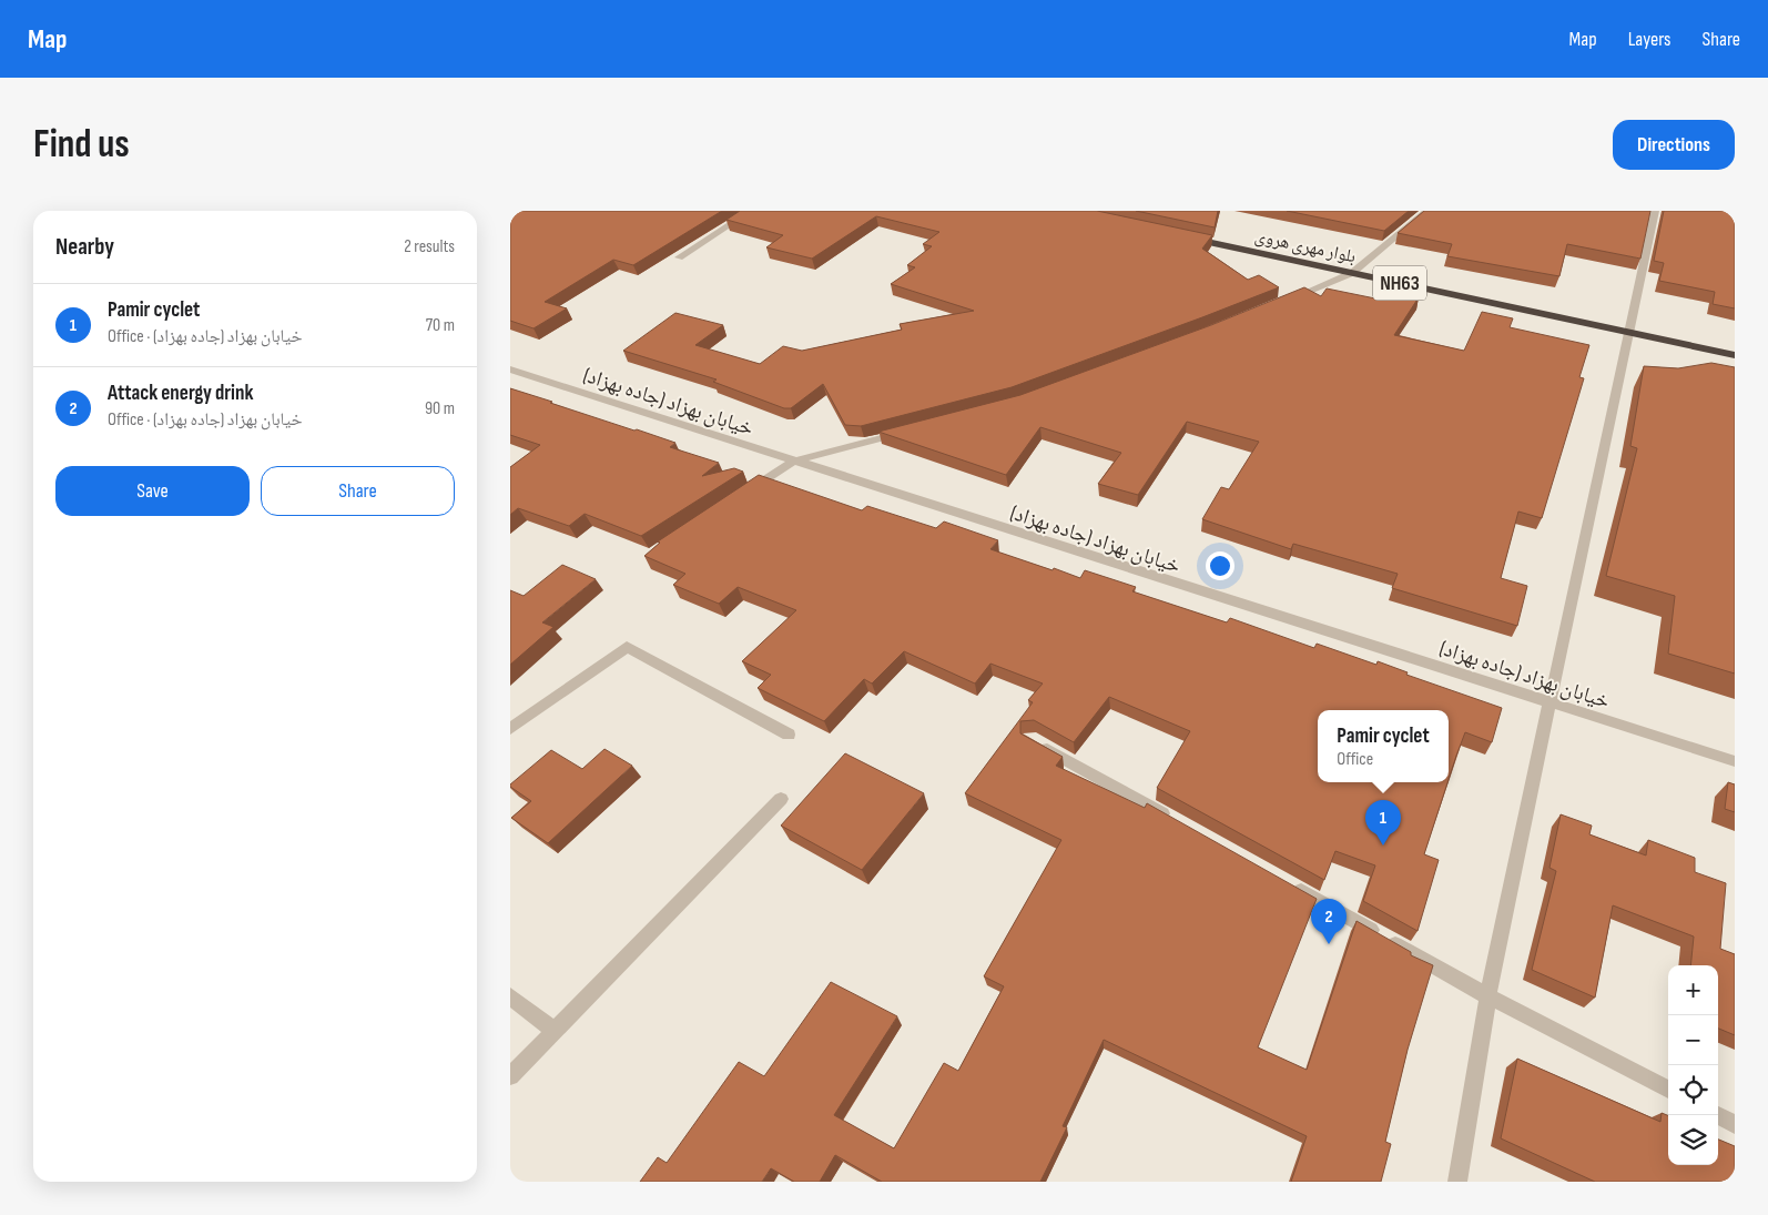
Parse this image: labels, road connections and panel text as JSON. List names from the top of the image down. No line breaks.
{"streets":{"highway":["بلوار مهری هروی","NH63"],"street":["خیابان بهزاد (جاده بهزاد)"]},"page":{"header":"Map","nav":["Map","Layers","Share"],"buttons":["Directions",["Save","Share"]],"title":"Find us","heading":["Nearby","2 results"],"list":[{"mark":"1","name":"Pamir cyclet","note":"Office · خیابان بهزاد (جاده بهزاد)","value":"70 m"},{"mark":"2","name":"Attack energy drink","note":"Office · خیابان بهزاد (جاده بهزاد)","value":"90 m"}],"popup":["Pamir cyclet","Office"],"pins":["1","2"],"map_buttons":["+","−"]}}
